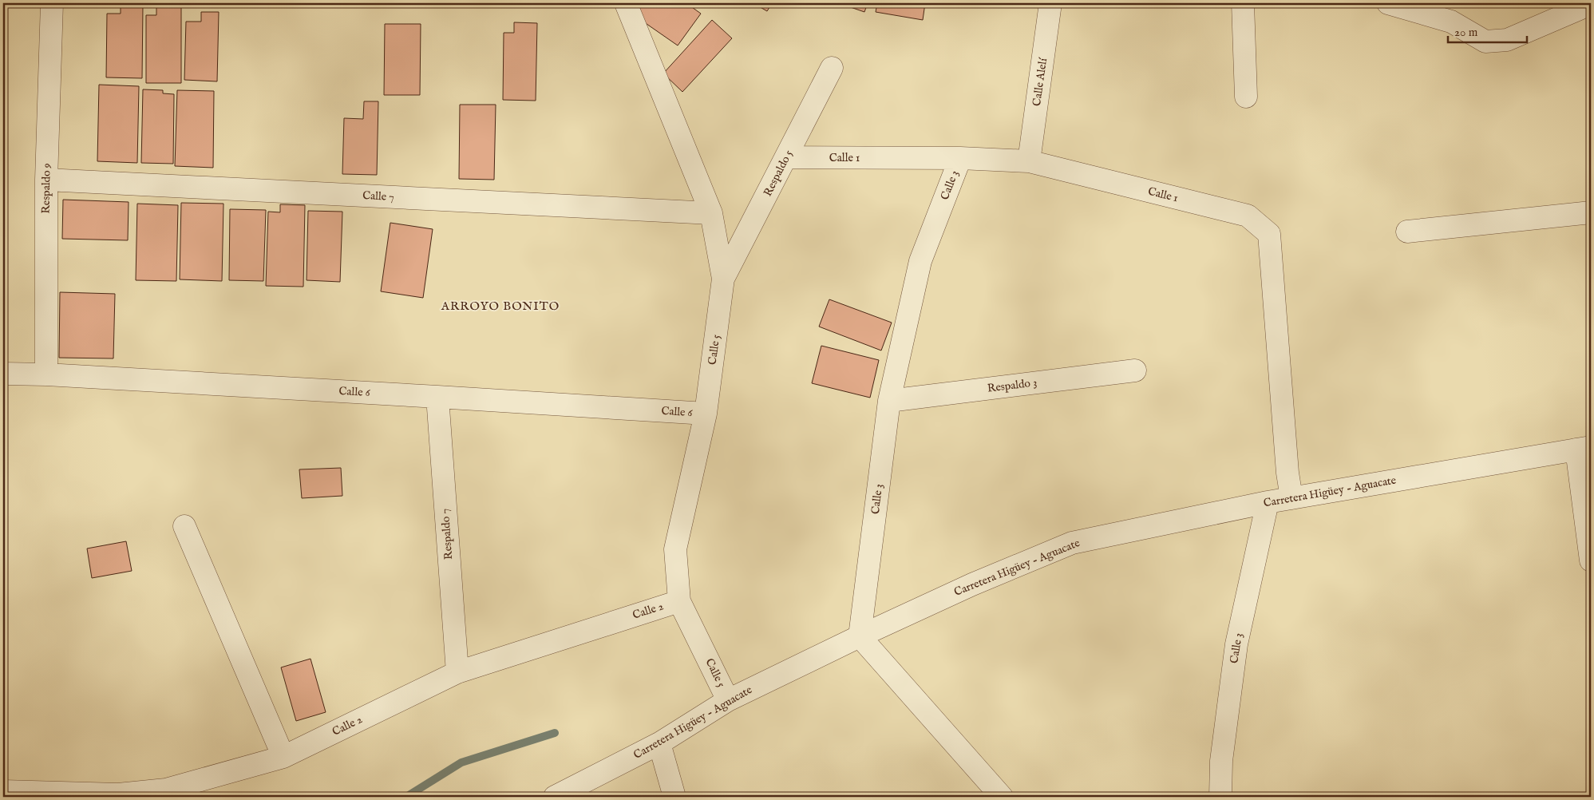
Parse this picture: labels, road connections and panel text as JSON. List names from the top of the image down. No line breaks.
{"streets":{"street":["Calle Alelí","Calle 1","Respaldo 5","Calle 3","Respaldo 9","Calle 7","Calle 5","Respaldo 3","Calle 6","Carretera Higüey - Aguacate","Respaldo 7","Calle 2"]},"crossings":[["Calle Alelí","Calle 1"],["Calle 1","Respaldo 5"],["Calle 1","Calle 3"],["Calle 1","Carretera Higüey - Aguacate"],["Respaldo 5","Calle 5"],["Calle 3","Respaldo 3"],["Calle 3","Carretera Higüey - Aguacate"],["Respaldo 9","Calle 7"],["Respaldo 9","Calle 6"],["Calle 7","Calle 5"],["Calle 5","Calle 6"],["Calle 5","Carretera Higüey - Aguacate"],["Calle 5","Calle 2"],["Calle 6","Respaldo 7"],["Respaldo 7","Calle 2"]],"districts":["ARROYO BONITO"],"scale_bar":"20 m"}
